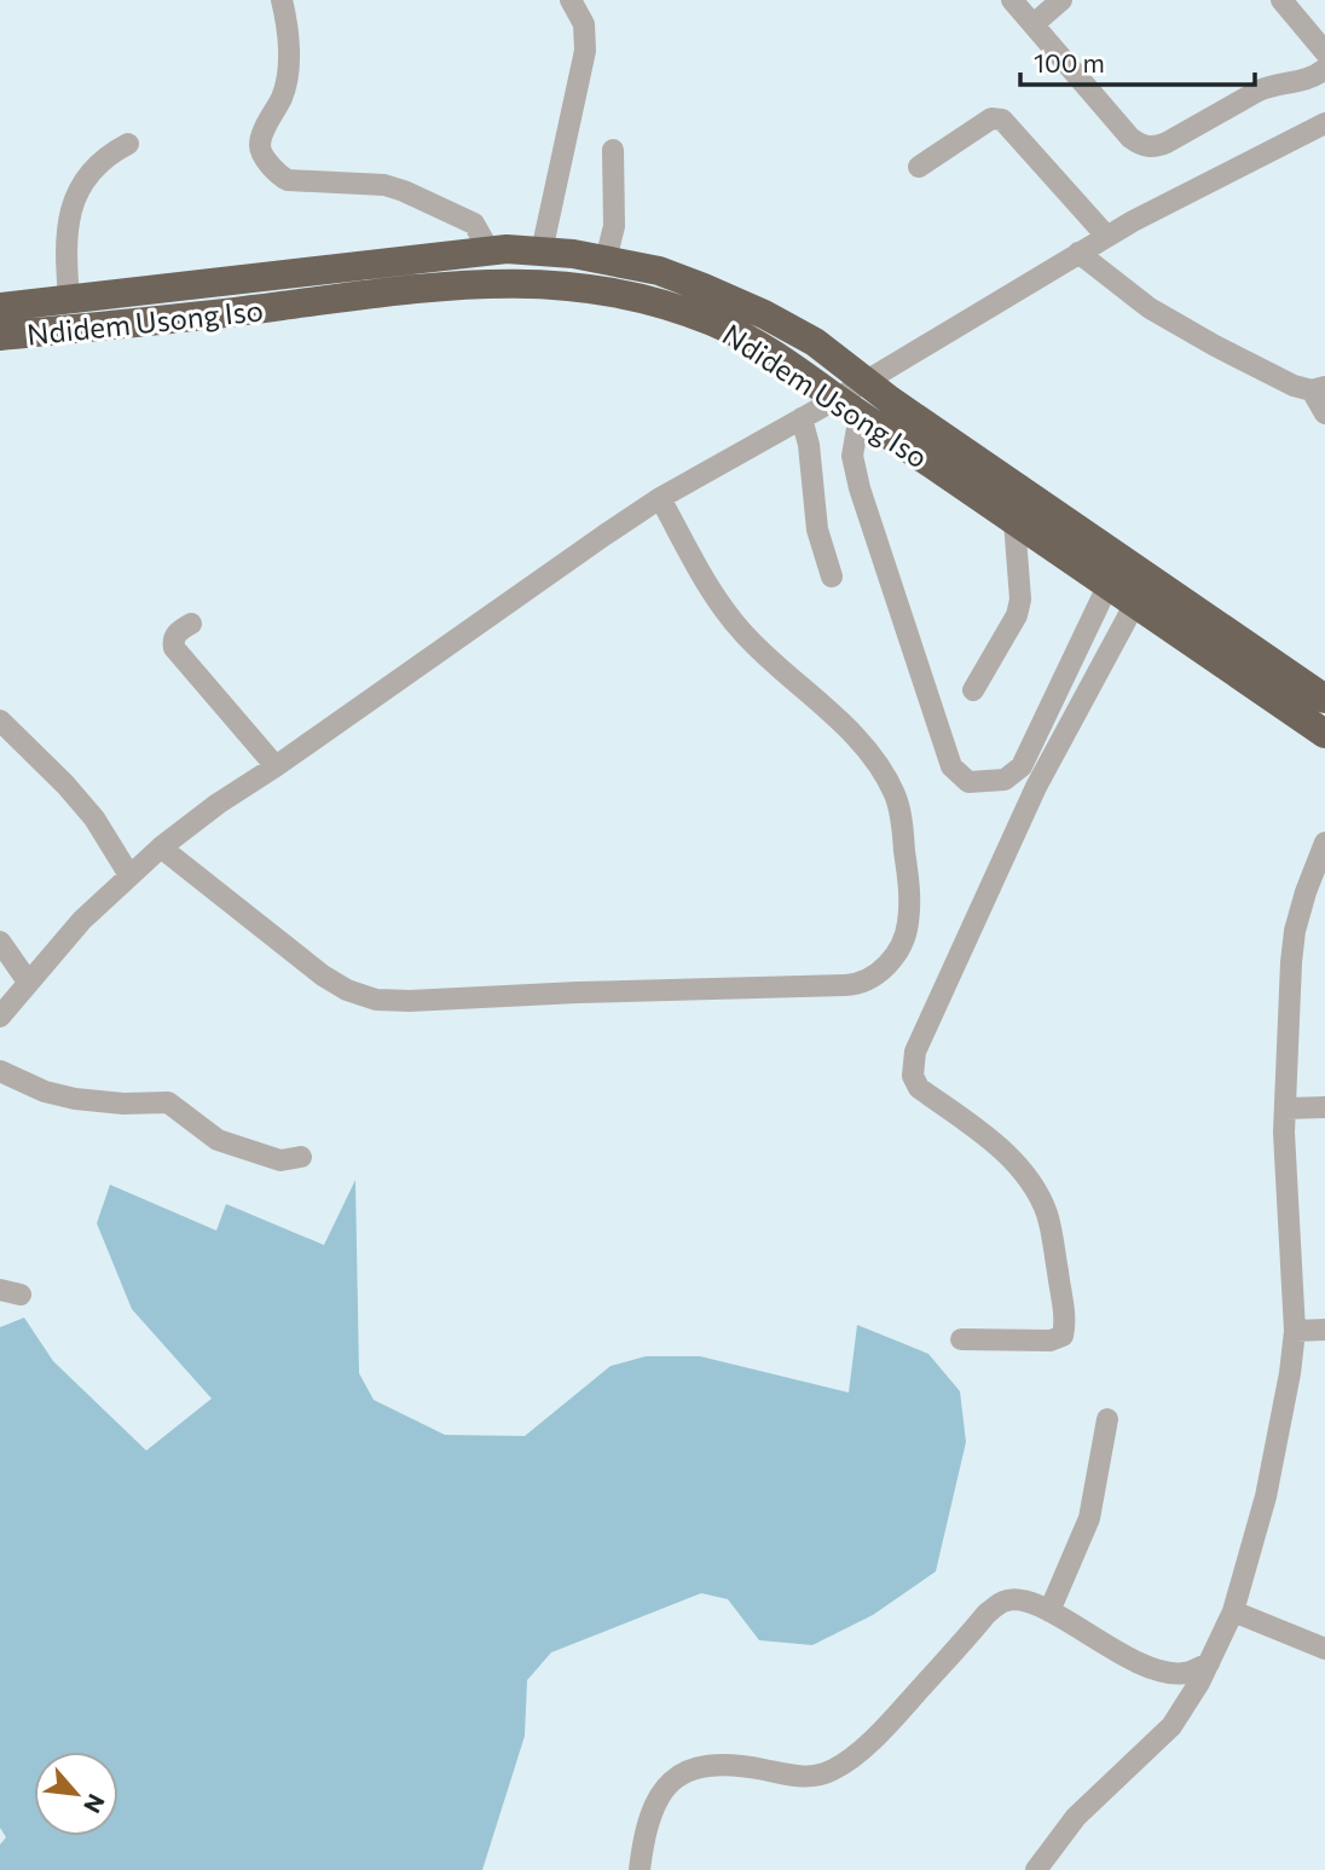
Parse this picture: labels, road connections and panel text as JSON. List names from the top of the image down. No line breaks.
{"streets":{"highway":["Ndidem Usong Iso"]},"scale_bar":"100 m","north":"bottom right"}
